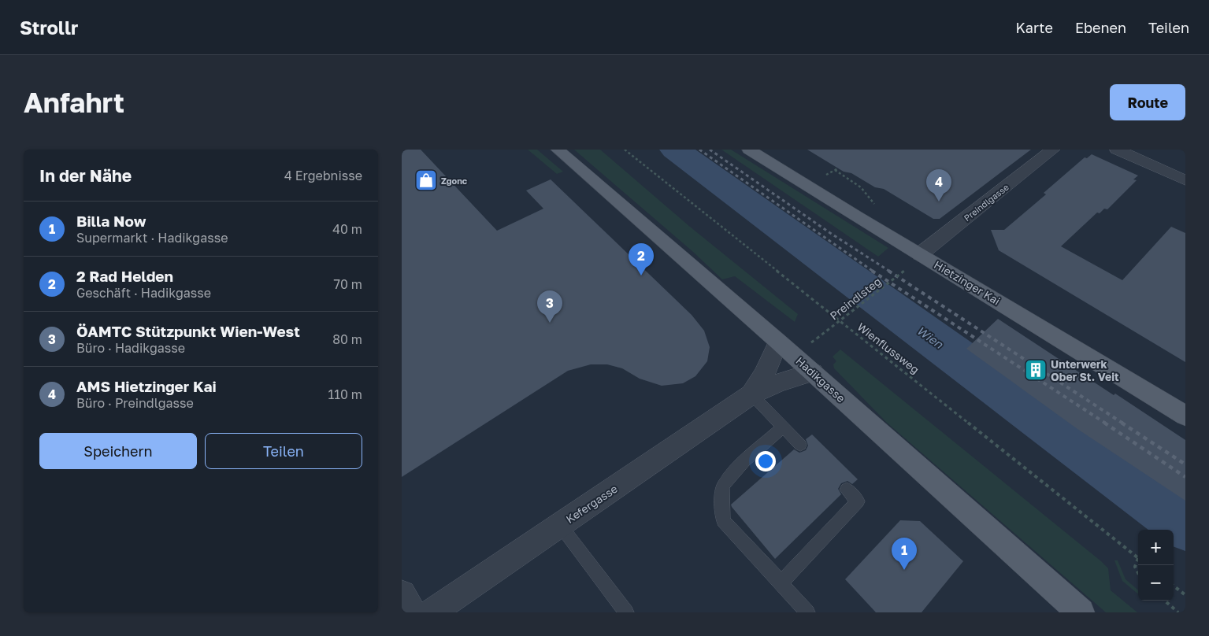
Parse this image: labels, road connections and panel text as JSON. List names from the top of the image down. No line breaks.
{"streets":{"main road":["Hietzinger Kai","Hadikgasse"],"street":["Preindlgasse","Kefergasse"],"path":["Preindlsteg","Wienflussweg"]},"crossings":[["Preindlgasse","Hietzinger Kai"],["Hadikgasse","Kefergasse"]],"water":["Wien"],"places":{"shop":["Zgonc"],"building":["Unterwerk Ober St. Veit"]},"page":{"header":"Strollr","nav":["Karte","Ebenen","Teilen"],"buttons":["Route",["Speichern","Teilen"]],"title":"Anfahrt","heading":["In der Nähe","4 Ergebnisse"],"pins":["4","2","3","1"],"list":[{"mark":"1","name":"Billa Now","note":"Supermarkt · Hadikgasse","value":"40 m"},{"mark":"2","name":"2 Rad Helden","note":"Geschäft · Hadikgasse","value":"70 m"},{"mark":"3","name":"ÖAMTC Stützpunkt Wien-West","note":"Büro · Hadikgasse","value":"80 m"},{"mark":"4","name":"AMS Hietzinger Kai","note":"Büro · Preindlgasse","value":"110 m"}],"map_buttons":["+","−"]}}
